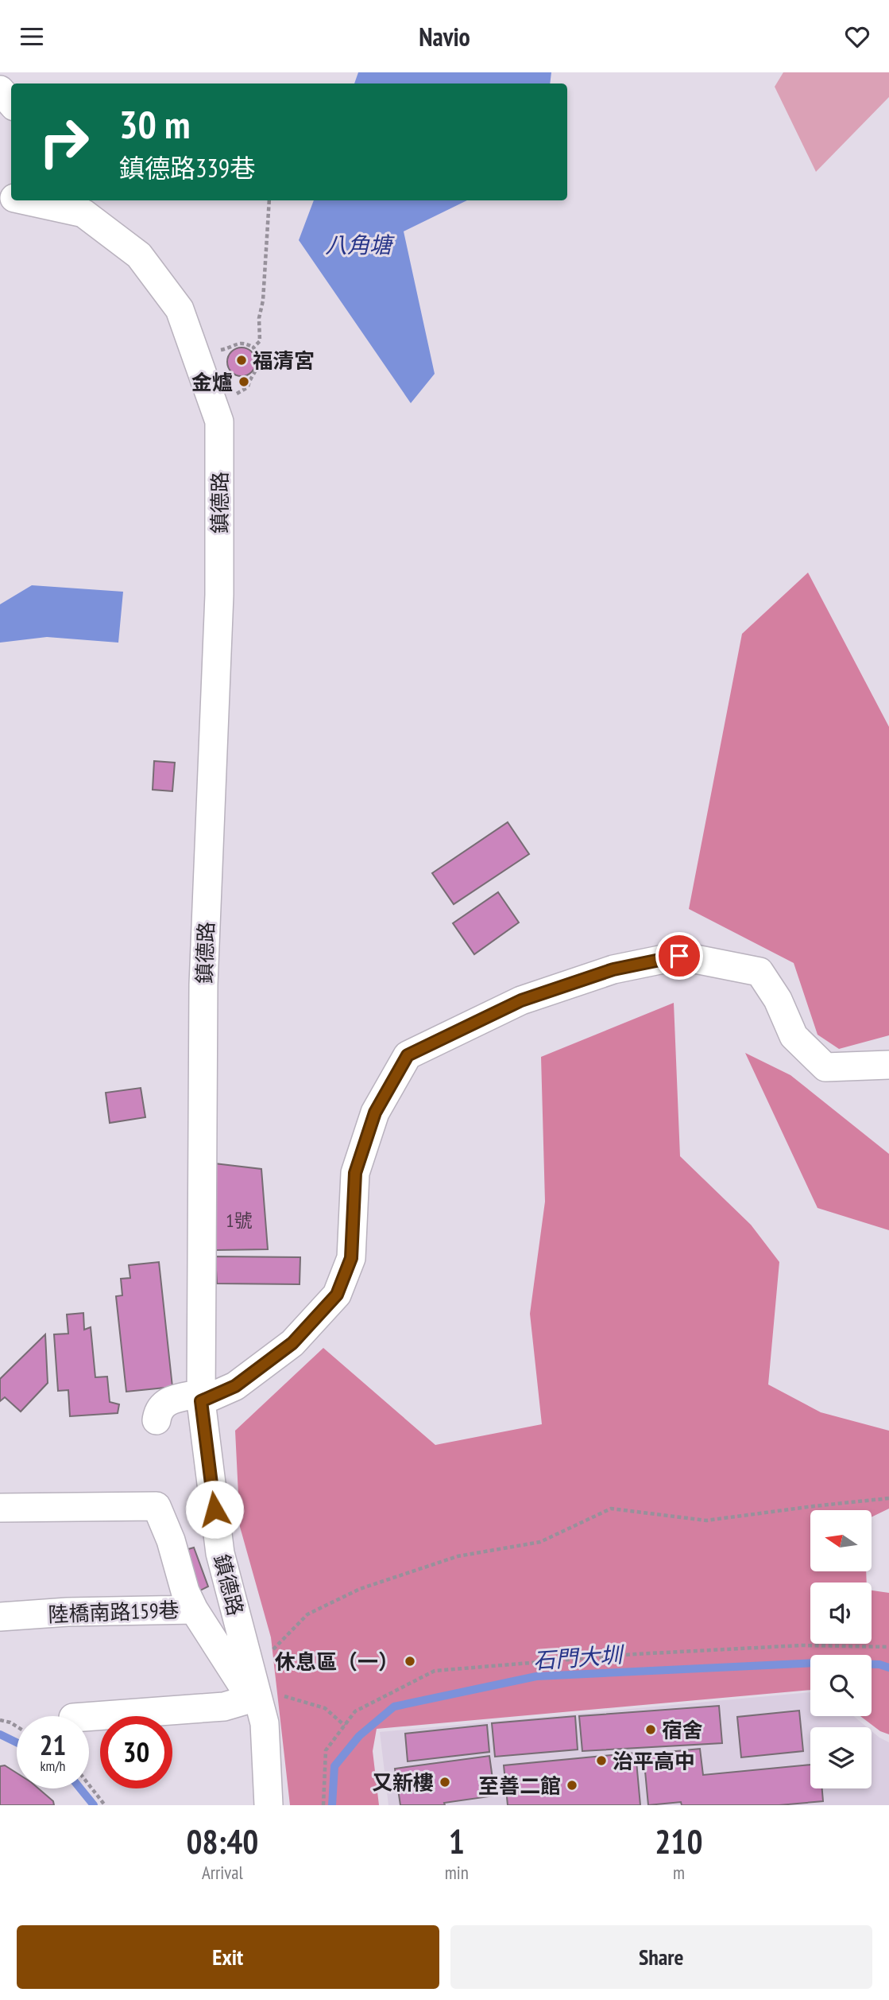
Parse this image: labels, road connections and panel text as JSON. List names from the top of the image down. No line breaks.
{"streets":{"street":["鎮德路","陸橋南路159巷"]},"crossings":[["鎮德路","陸橋南路159巷"]],"water":["八角塘","石門大圳"],"places":["福清宮","金爐","休息區（一）","宿舍","治平高中","又新樓","至善二館"],"house_numbers":["1號"],"north":"left","page":{"header":"Navio","turn":["30 m","鎮德路339巷"],"speed":"21 km/h","limit":"30","eta":["08:40","Arrival","1","min","210","m"],"buttons":["Exit","Share"]}}
